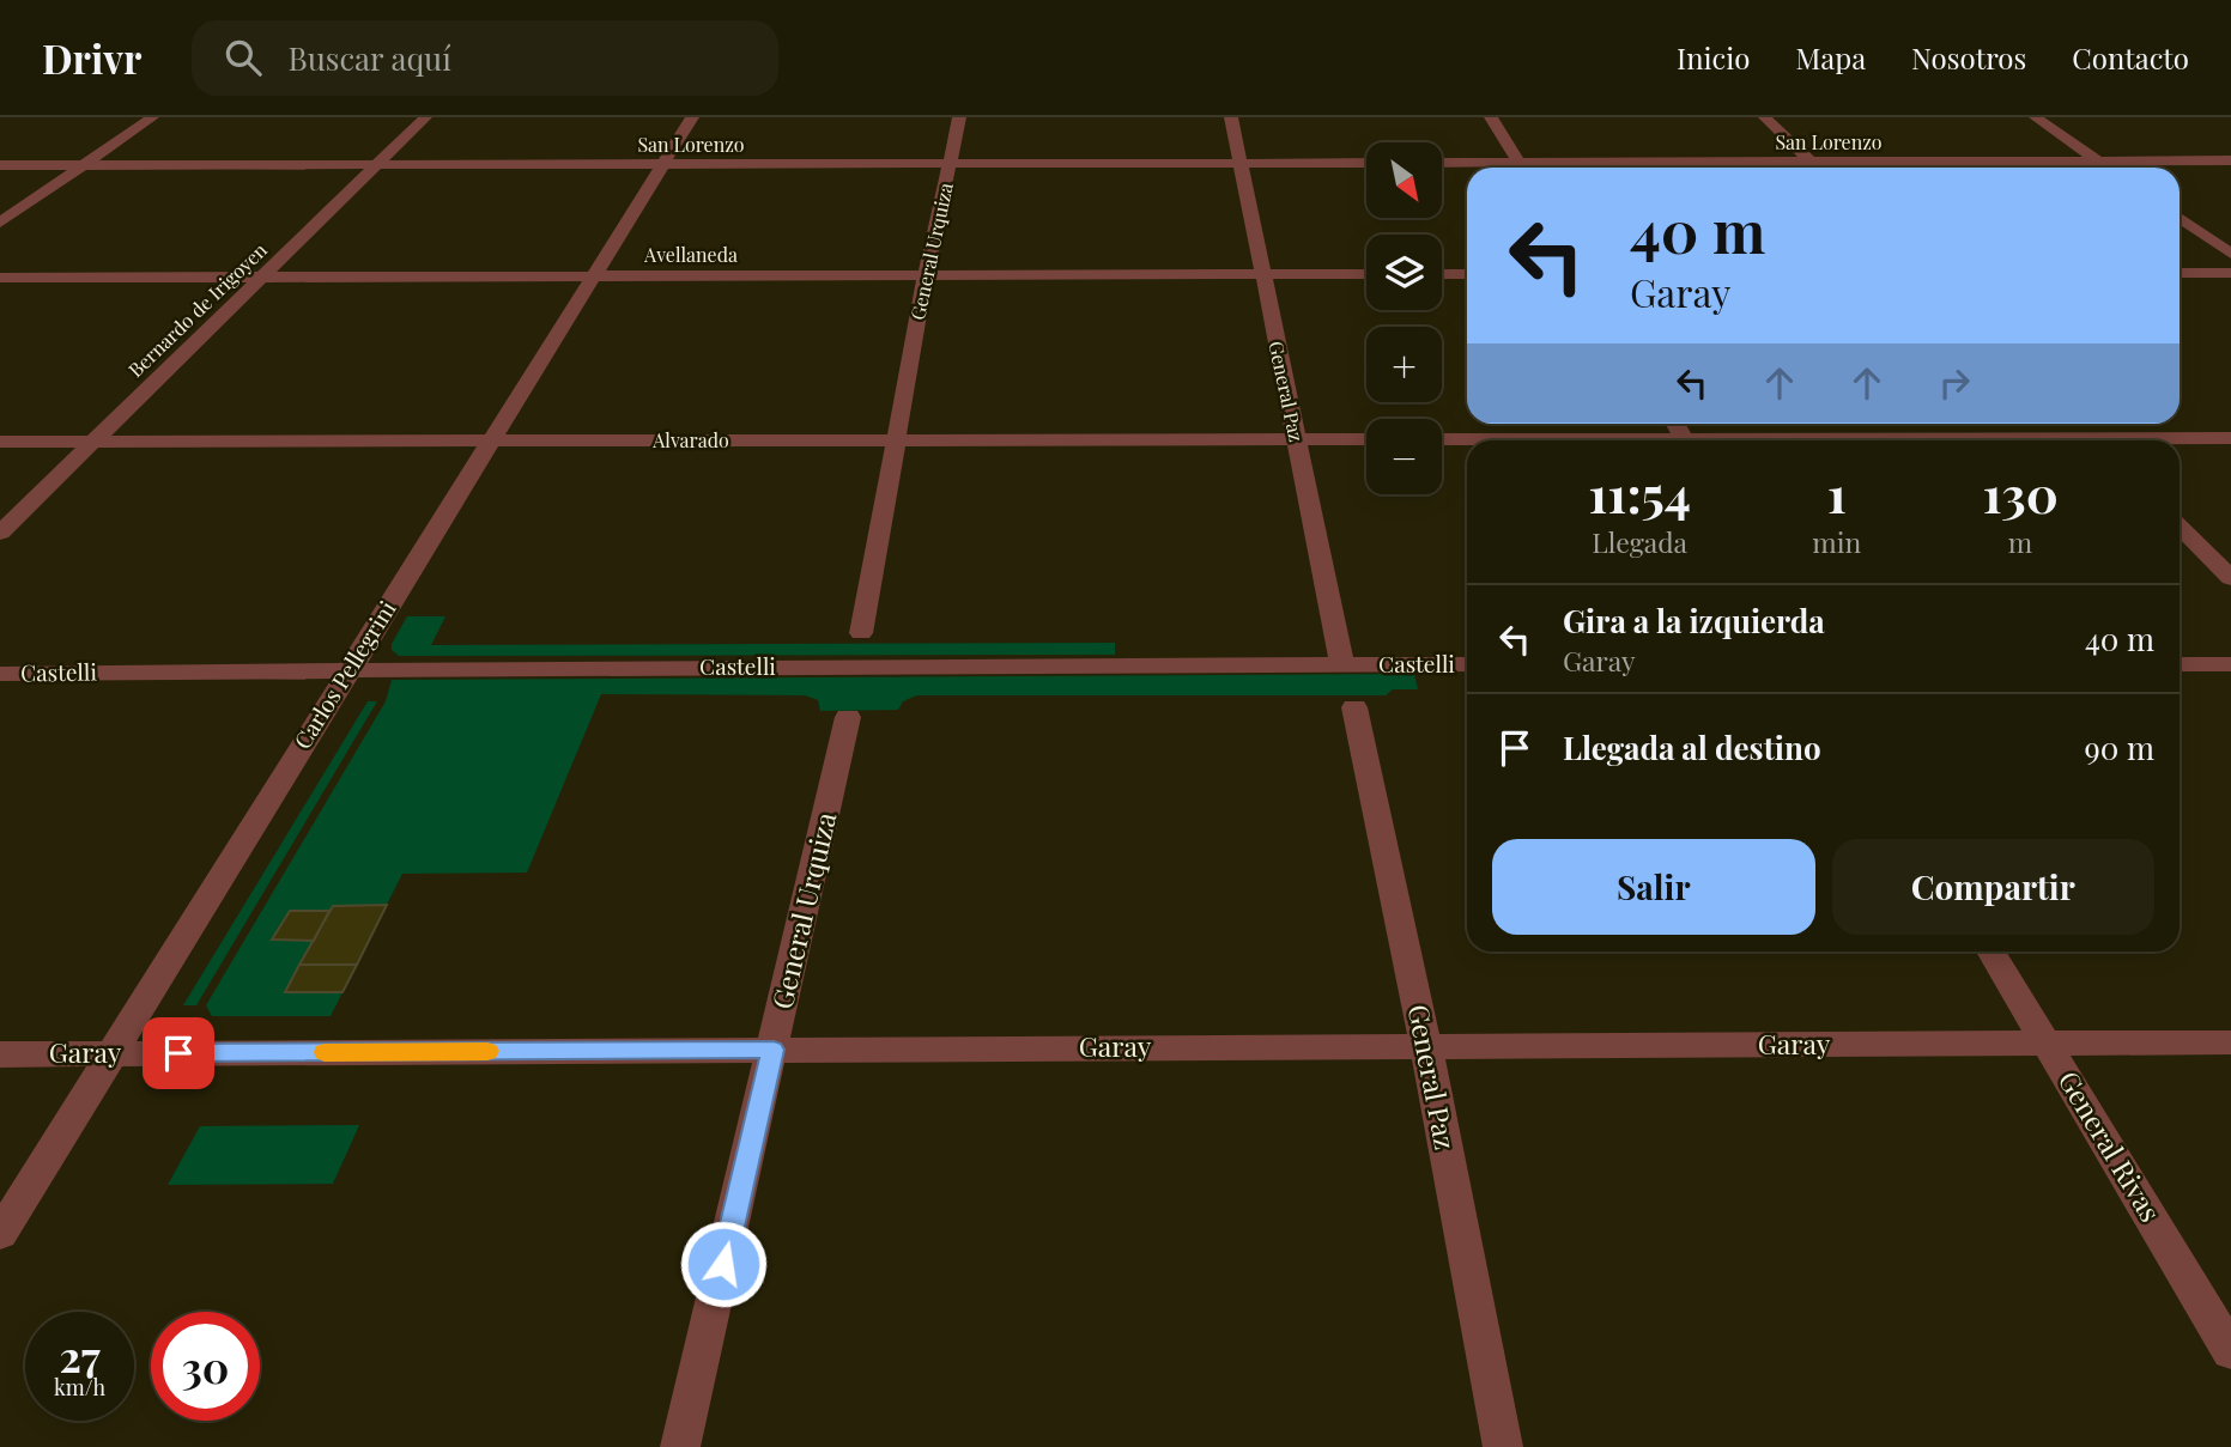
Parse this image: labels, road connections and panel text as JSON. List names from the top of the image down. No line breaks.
{"streets":{"street":["San Lorenzo","General Urquiza","Avellaneda","Bernardo de Irigoyen","General Paz","Alvarado","Castelli","Carlos Pellegrini","Garay","General Rivas"]},"crossings":[["San Lorenzo","General Urquiza"],["San Lorenzo","Bernardo de Irigoyen"],["San Lorenzo","General Paz"],["San Lorenzo","Carlos Pellegrini"],["General Urquiza","Avellaneda"],["General Urquiza","Alvarado"],["General Urquiza","Garay"],["Avellaneda","Bernardo de Irigoyen"],["Avellaneda","General Paz"],["Avellaneda","Carlos Pellegrini"],["Bernardo de Irigoyen","Alvarado"],["General Paz","Alvarado"],["General Paz","Castelli"],["General Paz","Garay"],["Alvarado","Carlos Pellegrini"],["Castelli","Carlos Pellegrini"],["Carlos Pellegrini","Garay"],["Garay","General Rivas"]],"north":"bottom right","page":{"header":"Drivr","search":"Buscar aquí","nav":["Inicio","Mapa","Nosotros","Contacto"],"map_buttons":["+","−"],"turn":["40 m","Garay"],"eta":["11:54","Llegada","1","min","130","m"],"list":[{"name":"Gira a la izquierda","note":"Garay","value":"40 m"},{"name":"Llegada al destino","value":"90 m"}],"buttons":["Salir","Compartir"],"speed":"27 km/h","limit":"30"}}
